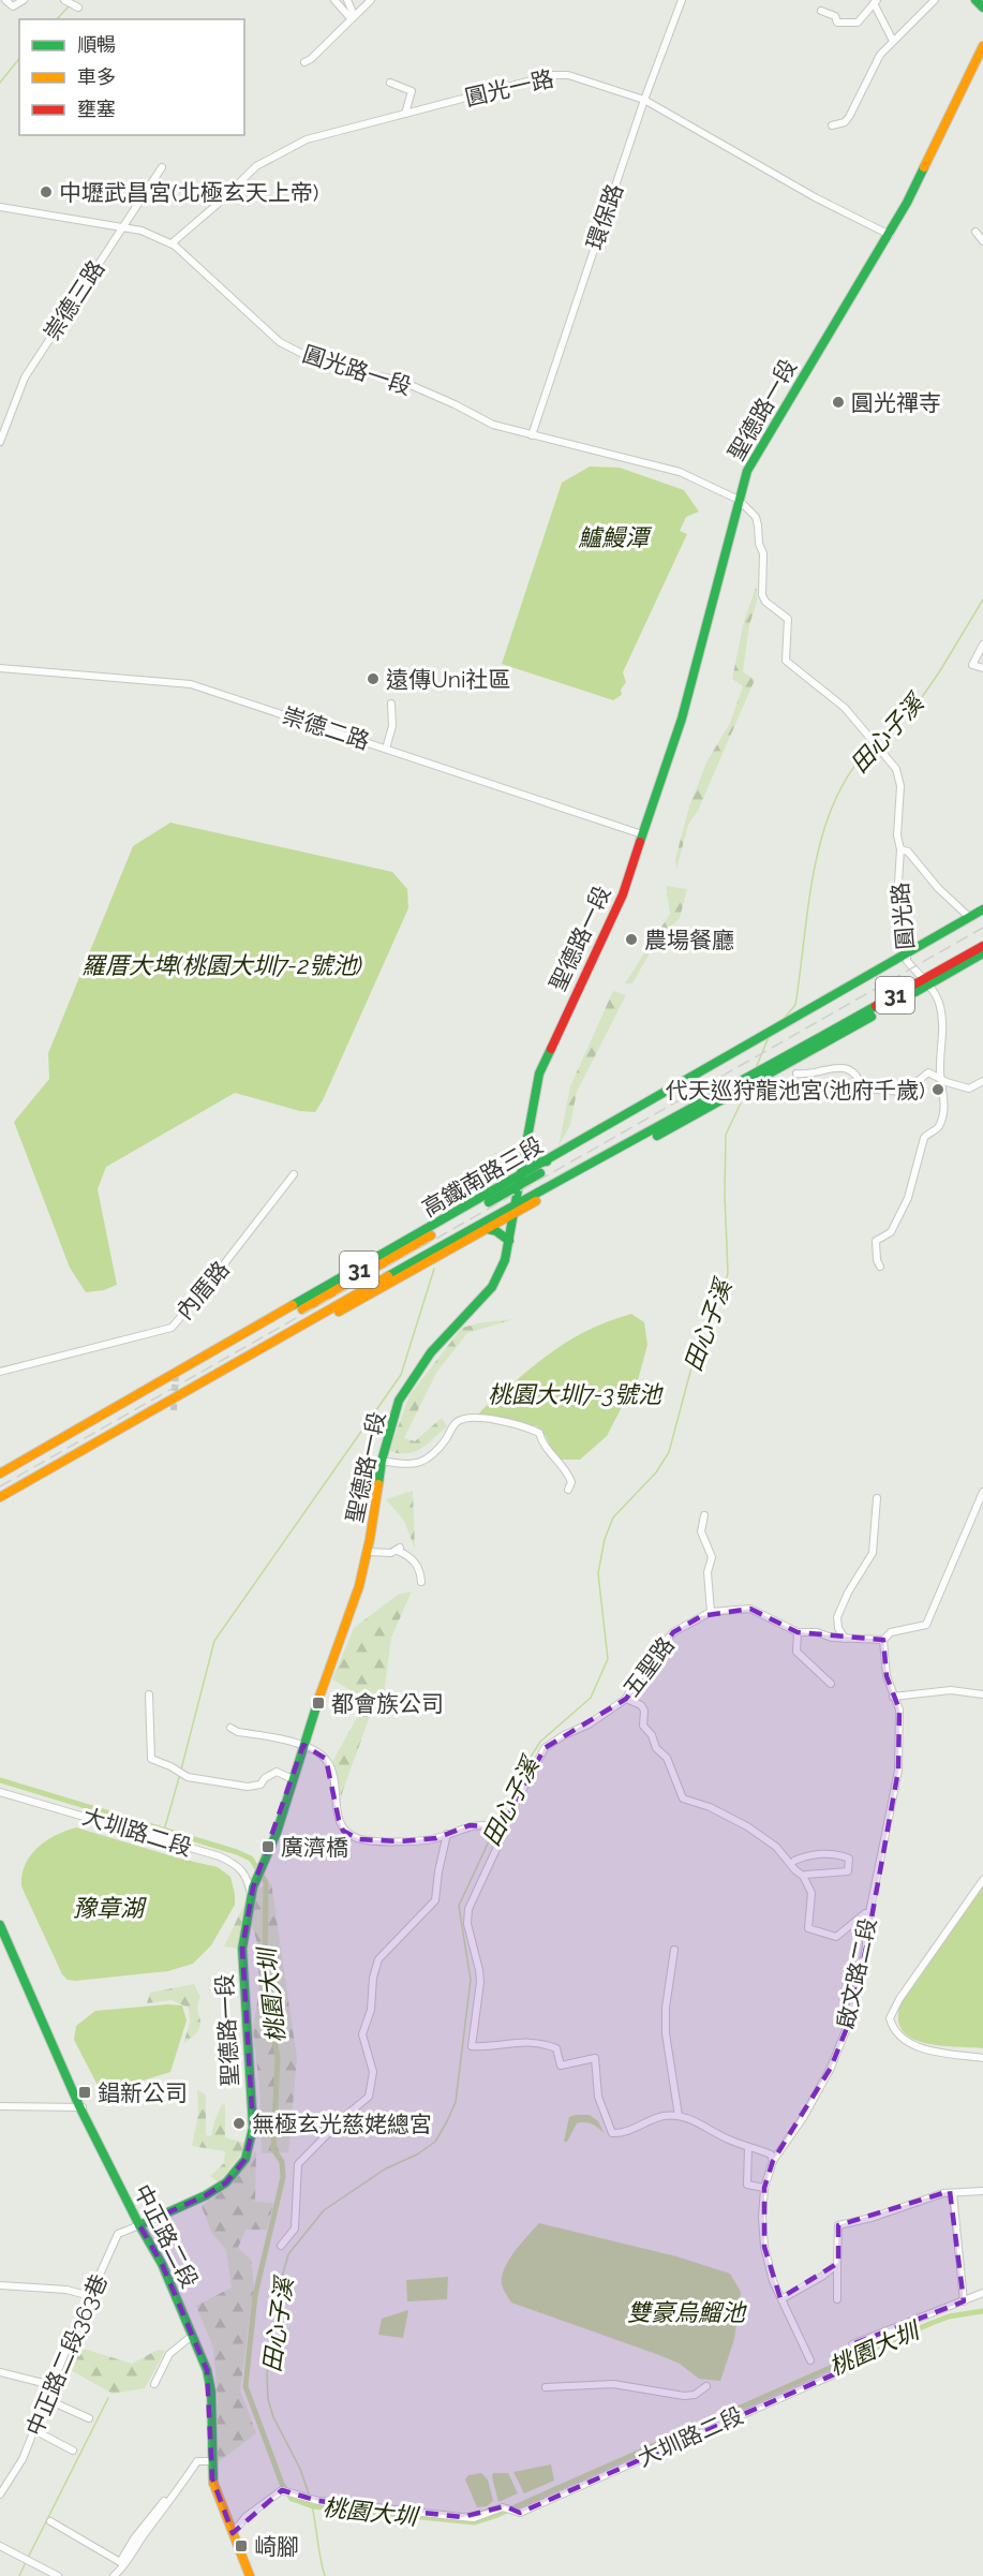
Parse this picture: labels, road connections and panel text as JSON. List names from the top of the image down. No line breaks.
{"streets":{"main road":["聖德路一段","31","高鐵南路三段","中正路二段"],"street":["圓光一路","環保路","崇德三路","圓光路一段","崇德二路","圓光路","內厝路","五聖路","大圳路二段","啟文路二段","中正路二段363巷"]},"crossings":[["圓光一路","環保路"],["圓光一路","圓光路一段"],["圓光一路","聖德路一段"],["環保路","圓光路一段"],["崇德三路","圓光路一段"],["圓光路一段","聖德路一段"],["圓光路一段","圓光路"],["聖德路一段","崇德二路"],["聖德路一段","圓光路"],["聖德路一段","高鐵南路三段"],["聖德路一段","大圳路二段"],["聖德路一段","中正路二段"],["聖德路一段","中正路二段363巷"],["圓光路","高鐵南路三段"],["五聖路","啟文路二段"],["大圳路二段","中正路二段"],["中正路二段","中正路二段363巷"]],"water":["鱸鰻潭","田心子溪","羅厝大埤(桃園大圳7-2號池)","桃園大圳7-3號池","豫章湖","桃園大圳","雙豪烏鰡池"],"places":{"other":["中壢武昌宮(北極玄天上帝)","圓光禪寺","遠傳Uni社區","農場餐廳","代天巡狩龍池宮(池府千歲)","無極玄光慈姥總宮"],"transit":["都會族公司","廣濟橋","錩新公司","崎腳"]},"legend":["順暢","車多","壅塞"]}
